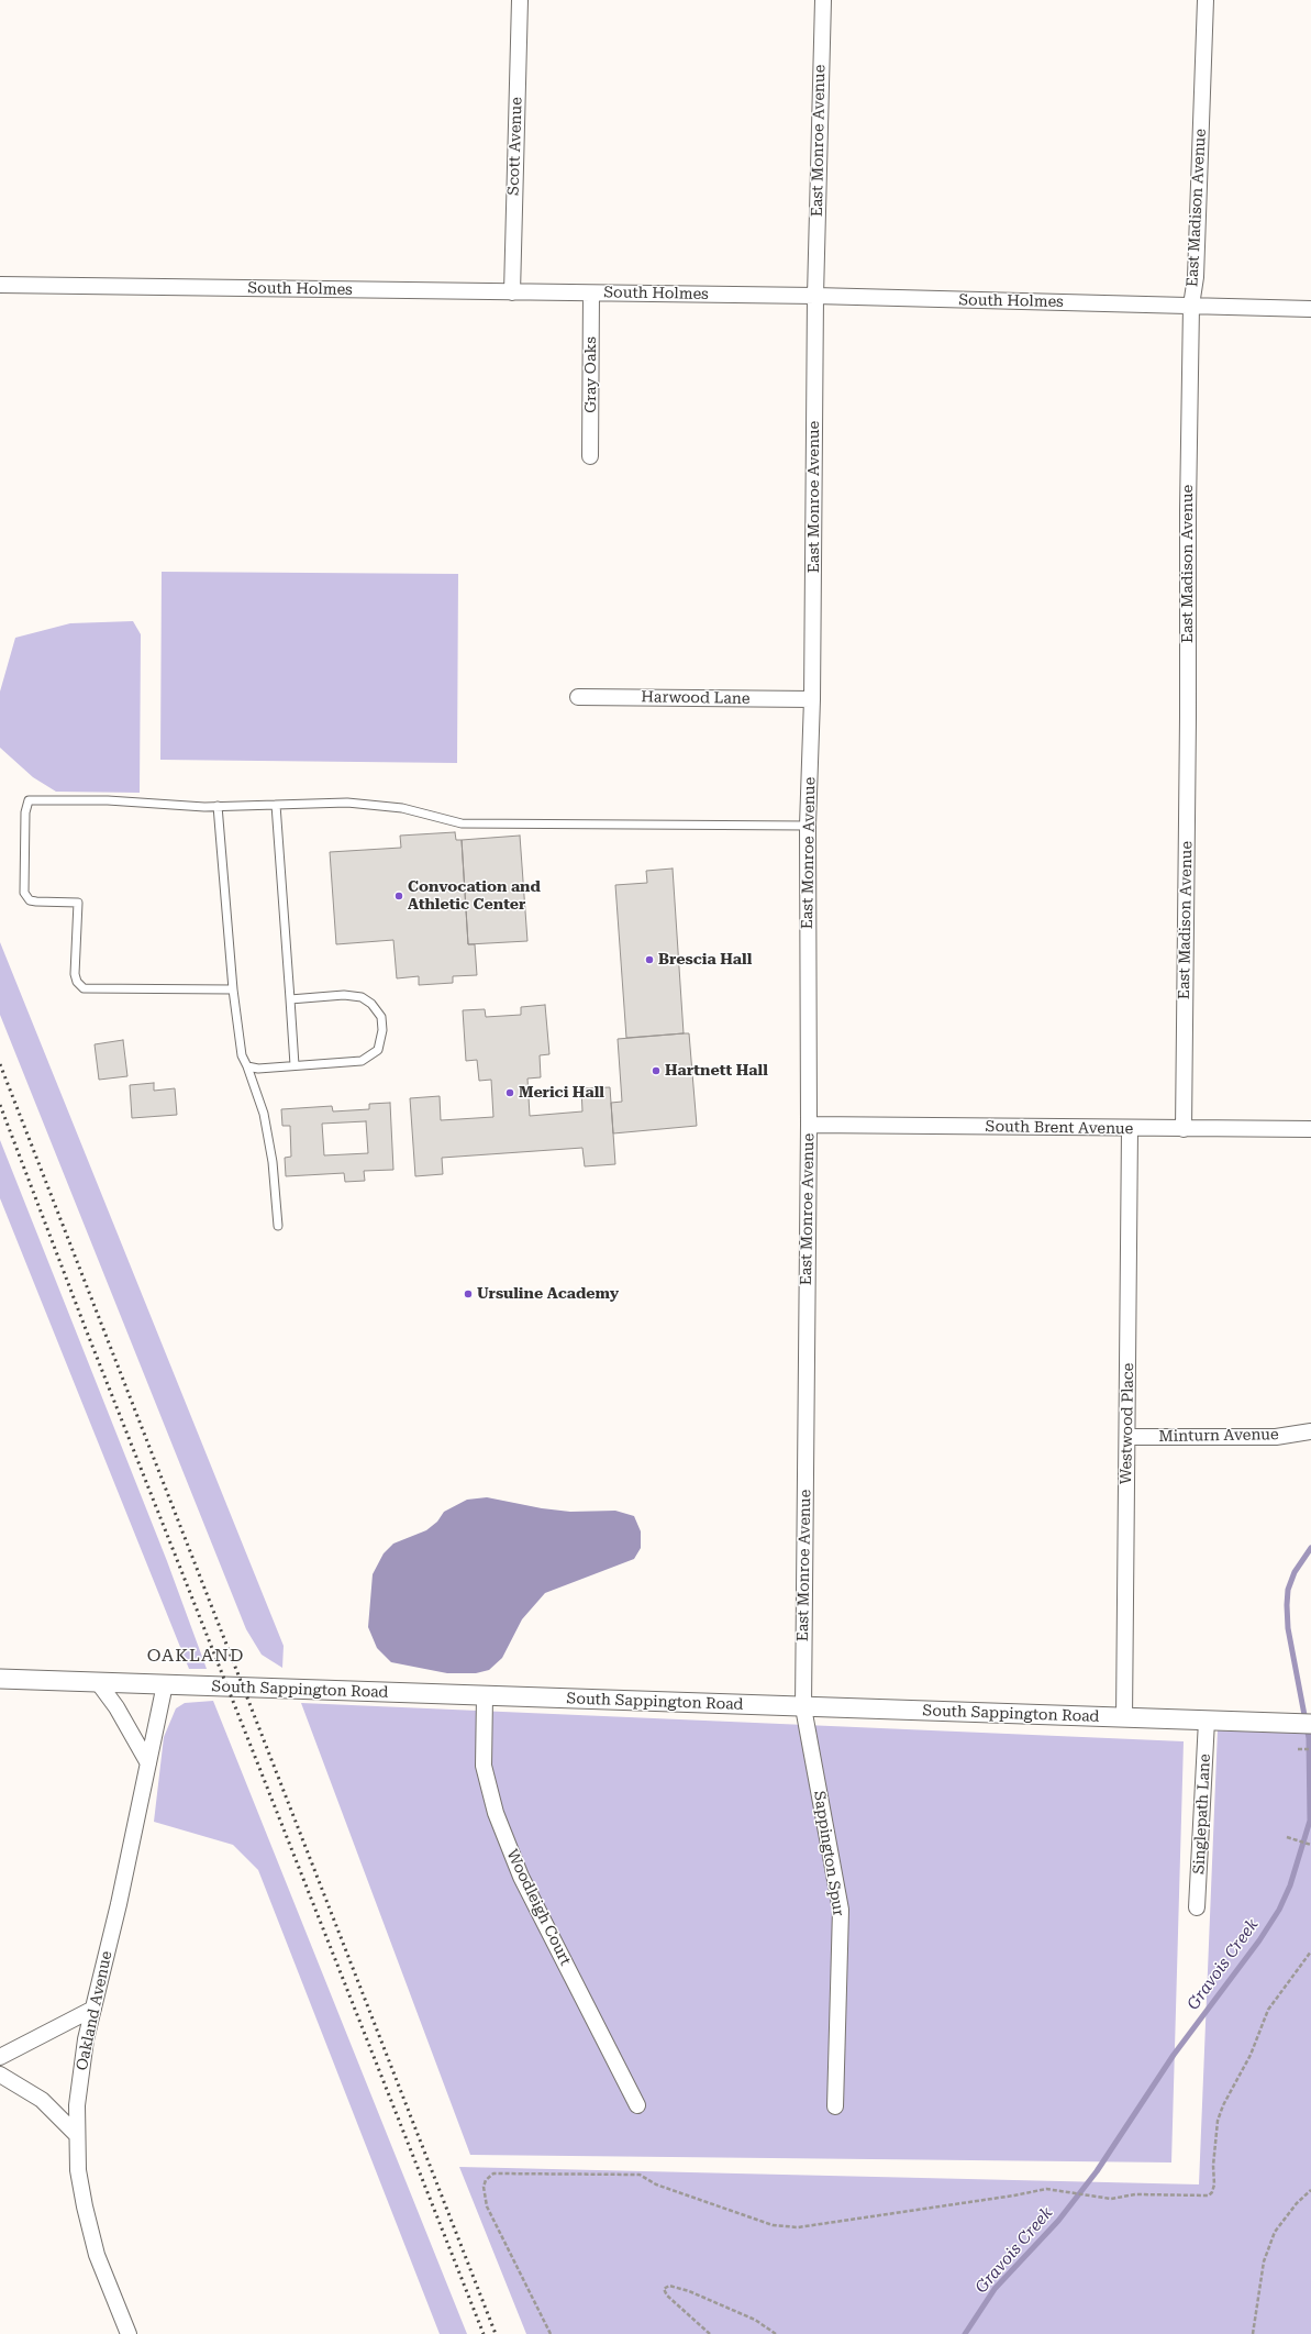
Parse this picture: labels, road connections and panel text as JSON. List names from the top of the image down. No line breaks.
{"streets":{"street":["East Monroe Avenue","Scott Avenue","East Madison Avenue","South Holmes","Gray Oaks","Harwood Lane","South Brent Avenue","Westwood Place","Minturn Avenue","South Sappington Road","Singlepath Lane","Sappington Spur","Woodleigh Court","Oakland Avenue"]},"crossings":[["East Monroe Avenue","South Holmes"],["East Monroe Avenue","Harwood Lane"],["East Monroe Avenue","South Brent Avenue"],["East Monroe Avenue","South Sappington Road"],["East Monroe Avenue","Sappington Spur"],["Scott Avenue","South Holmes"],["East Madison Avenue","South Holmes"],["East Madison Avenue","South Brent Avenue"],["South Holmes","Gray Oaks"],["South Brent Avenue","Westwood Place"],["Westwood Place","Minturn Avenue"],["Westwood Place","South Sappington Road"],["South Sappington Road","Singlepath Lane"],["South Sappington Road","Sappington Spur"],["South Sappington Road","Woodleigh Court"],["South Sappington Road","Oakland Avenue"]],"districts":["OAKLAND"],"water":["Gravois Creek"],"places":["Convocation and Athletic Center","Brescia Hall","Hartnett Hall","Merici Hall","Ursuline Academy"]}
